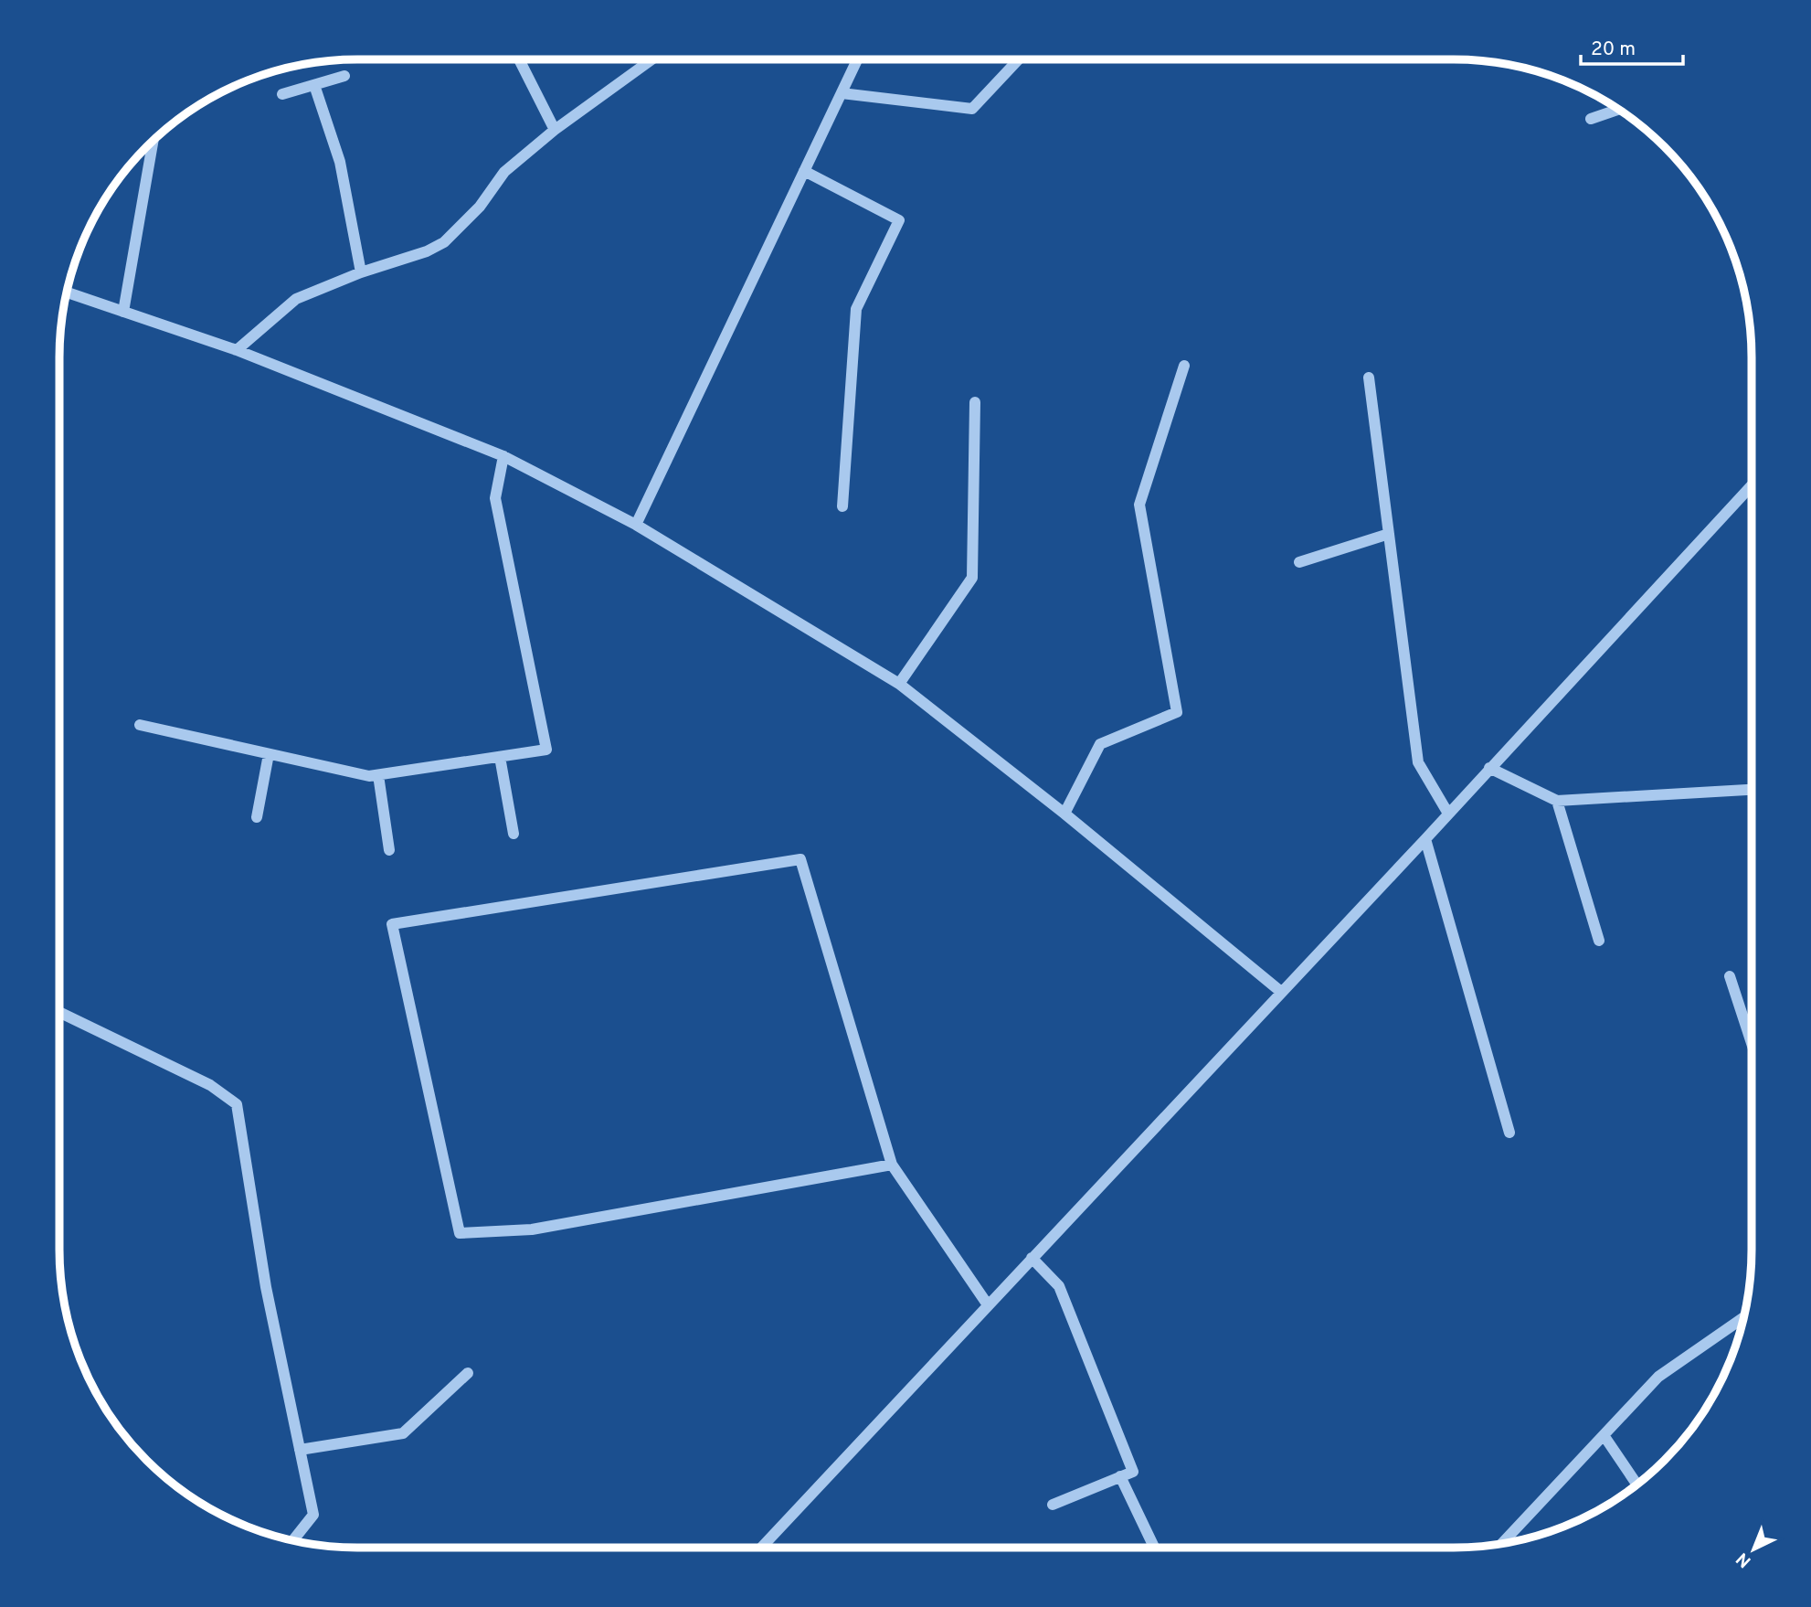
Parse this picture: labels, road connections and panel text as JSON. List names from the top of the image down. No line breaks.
{"scale_bar":"20 m","north":"bottom left"}
